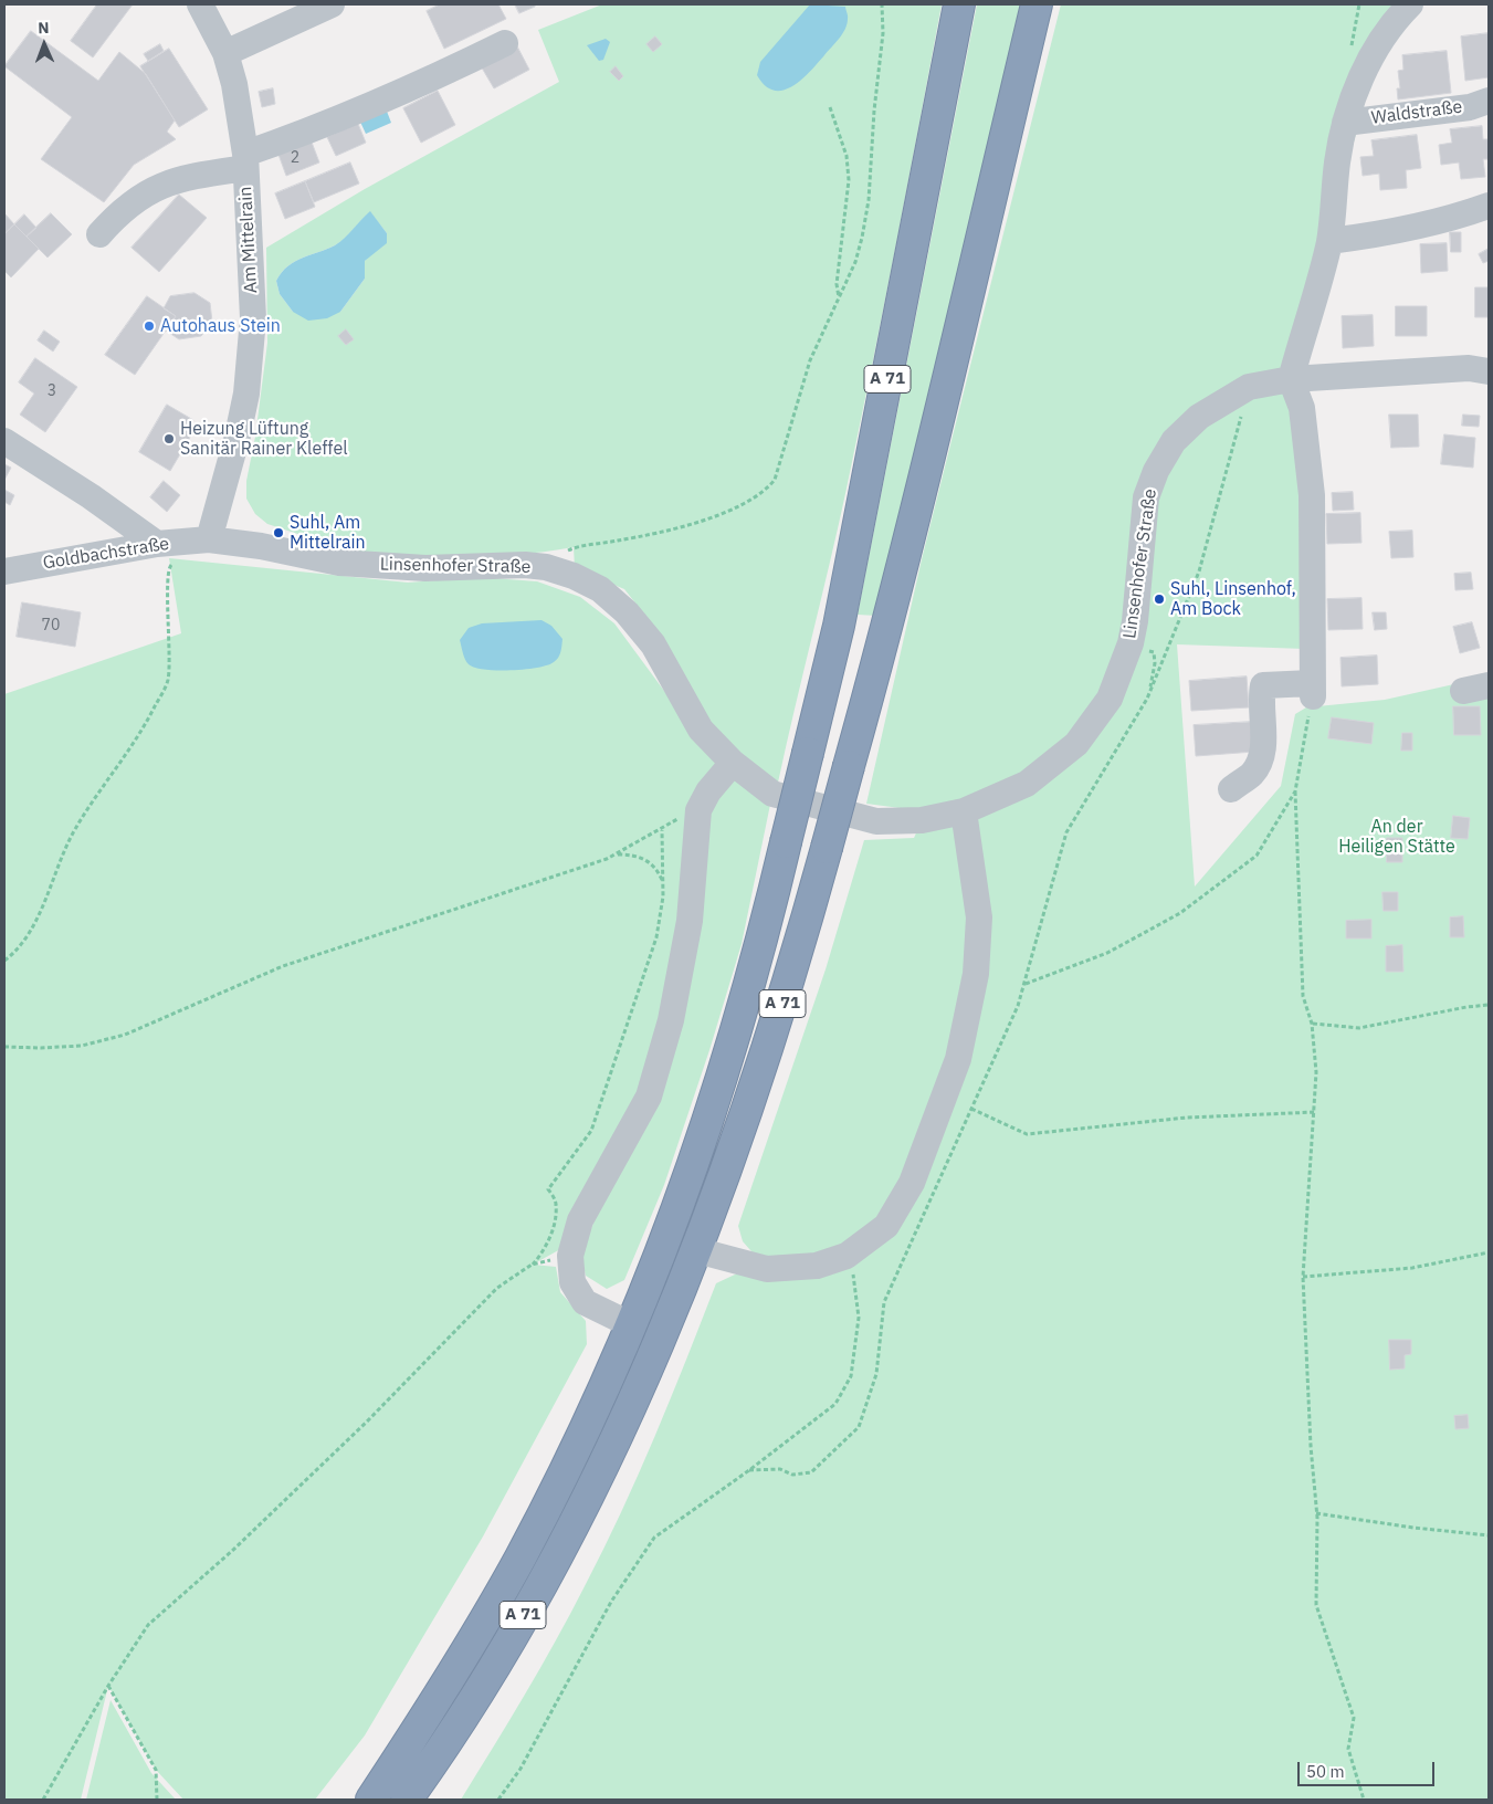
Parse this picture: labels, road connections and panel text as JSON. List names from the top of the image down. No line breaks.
{"streets":{"highway":["A 71"],"street":["Waldstraße","Am Mittelrain","Goldbachstraße","Linsenhofer Straße"]},"crossings":[["Am Mittelrain","Goldbachstraße"],["Am Mittelrain","Linsenhofer Straße"],["Goldbachstraße","Linsenhofer Straße"]],"parks":["An der Heiligen Stätte"],"places":["Autohaus Stein","Heizung Lüftung Sanitär Rainer Kleffel","Suhl, Am Mittelrain","Suhl, Linsenhof, Am Bock"],"house_numbers":["2","3","70"],"scale_bar":"50 m","north":"top"}
